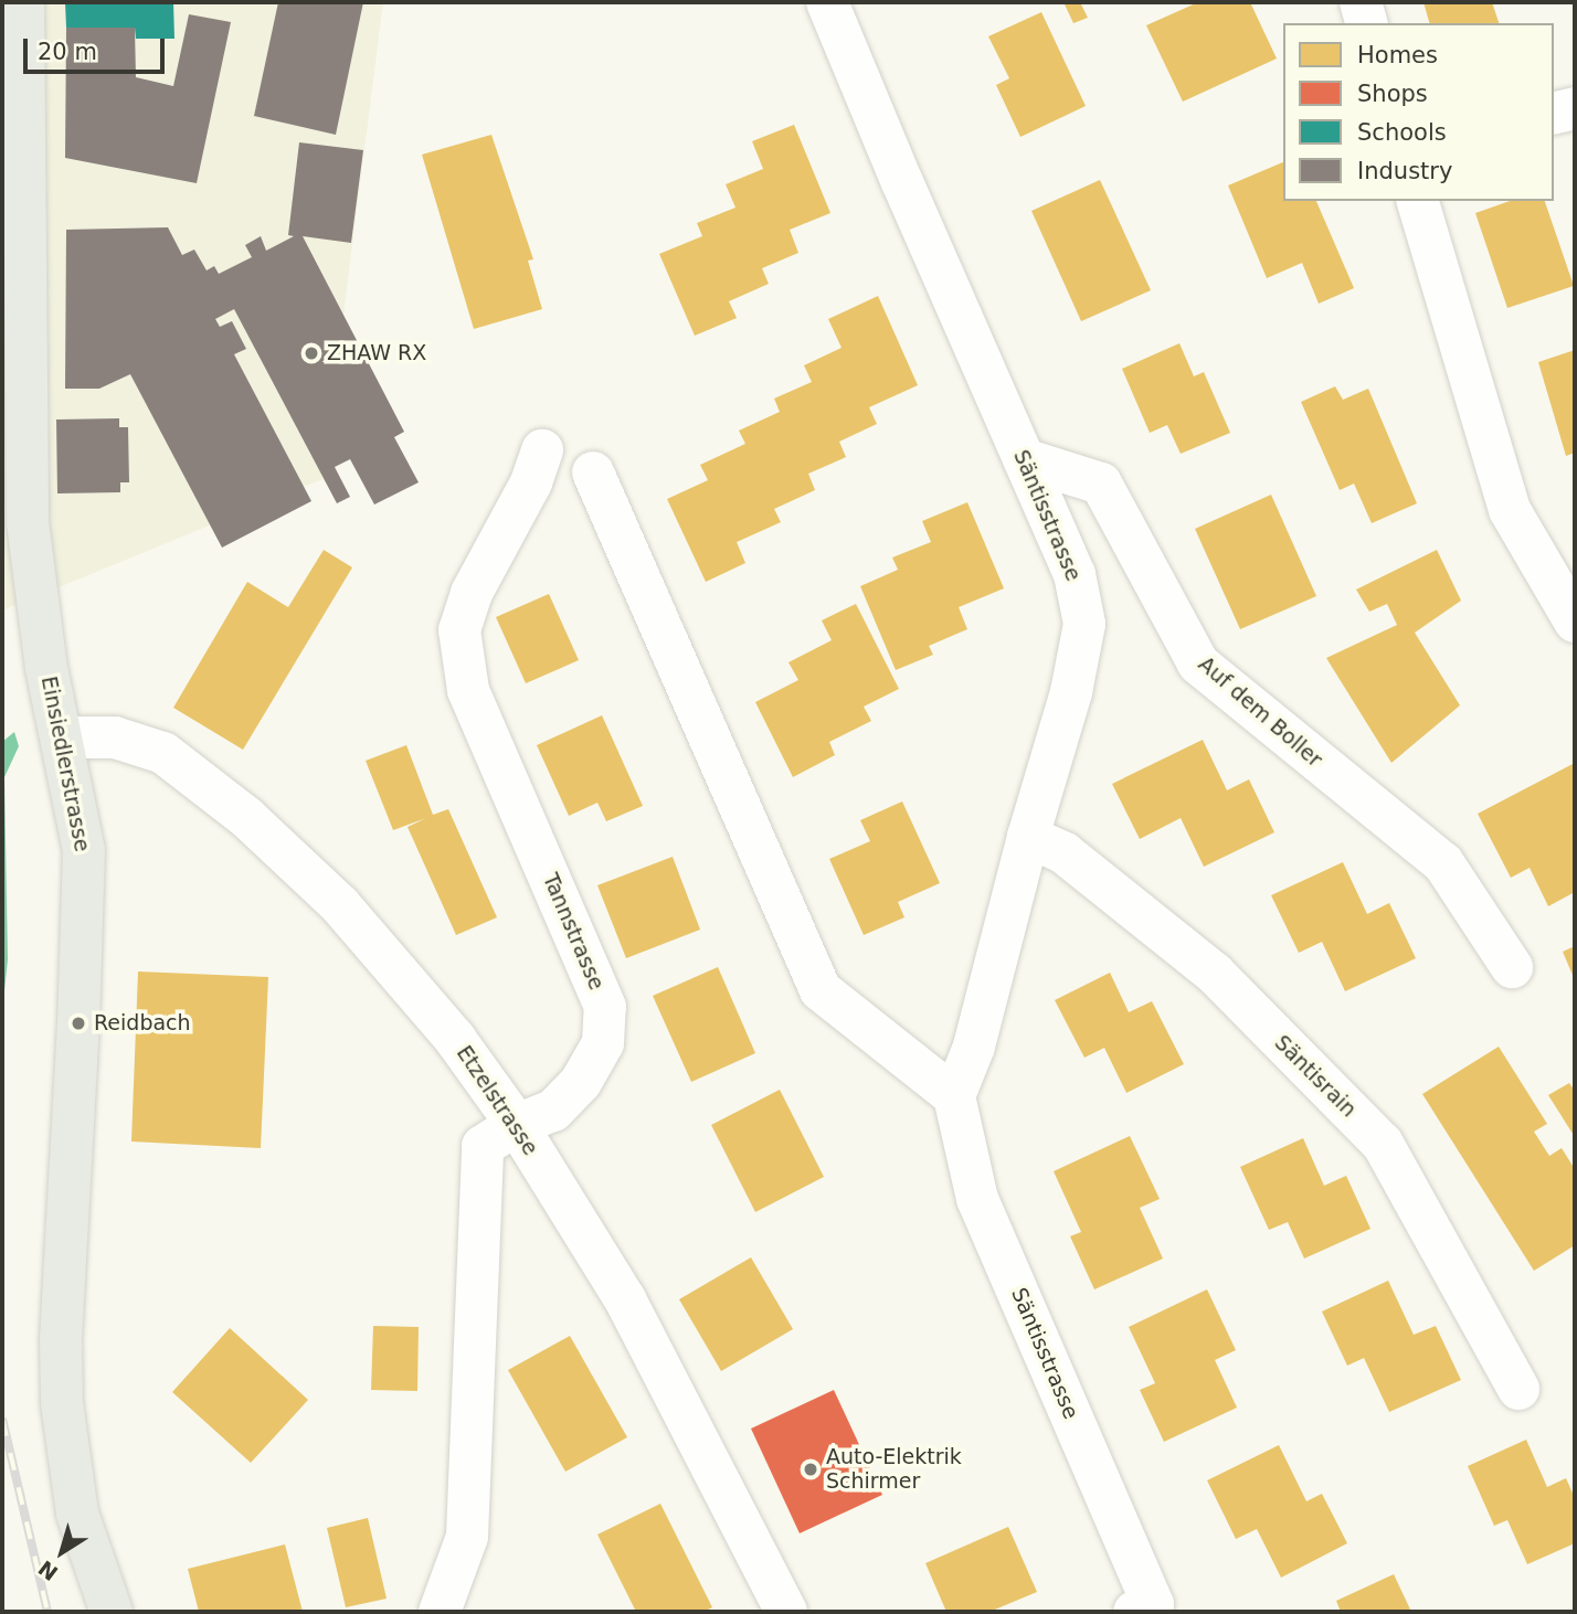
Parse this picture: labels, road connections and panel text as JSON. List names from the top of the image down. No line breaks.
{"streets":{"main road":["Einsiedlerstrasse"],"street":["Säntisstrasse","Auf dem Boller","Tannstrasse","Säntisrain","Etzelstrasse"]},"crossings":[["Säntisstrasse","Auf dem Boller"],["Säntisstrasse","Säntisrain"],["Einsiedlerstrasse","Etzelstrasse"],["Tannstrasse","Etzelstrasse"]],"places":["ZHAW RX","Reidbach","Auto-Elektrik Schirmer"],"legend":["Homes","Shops","Schools","Industry"],"scale_bar":"20 m","north":"bottom left"}
